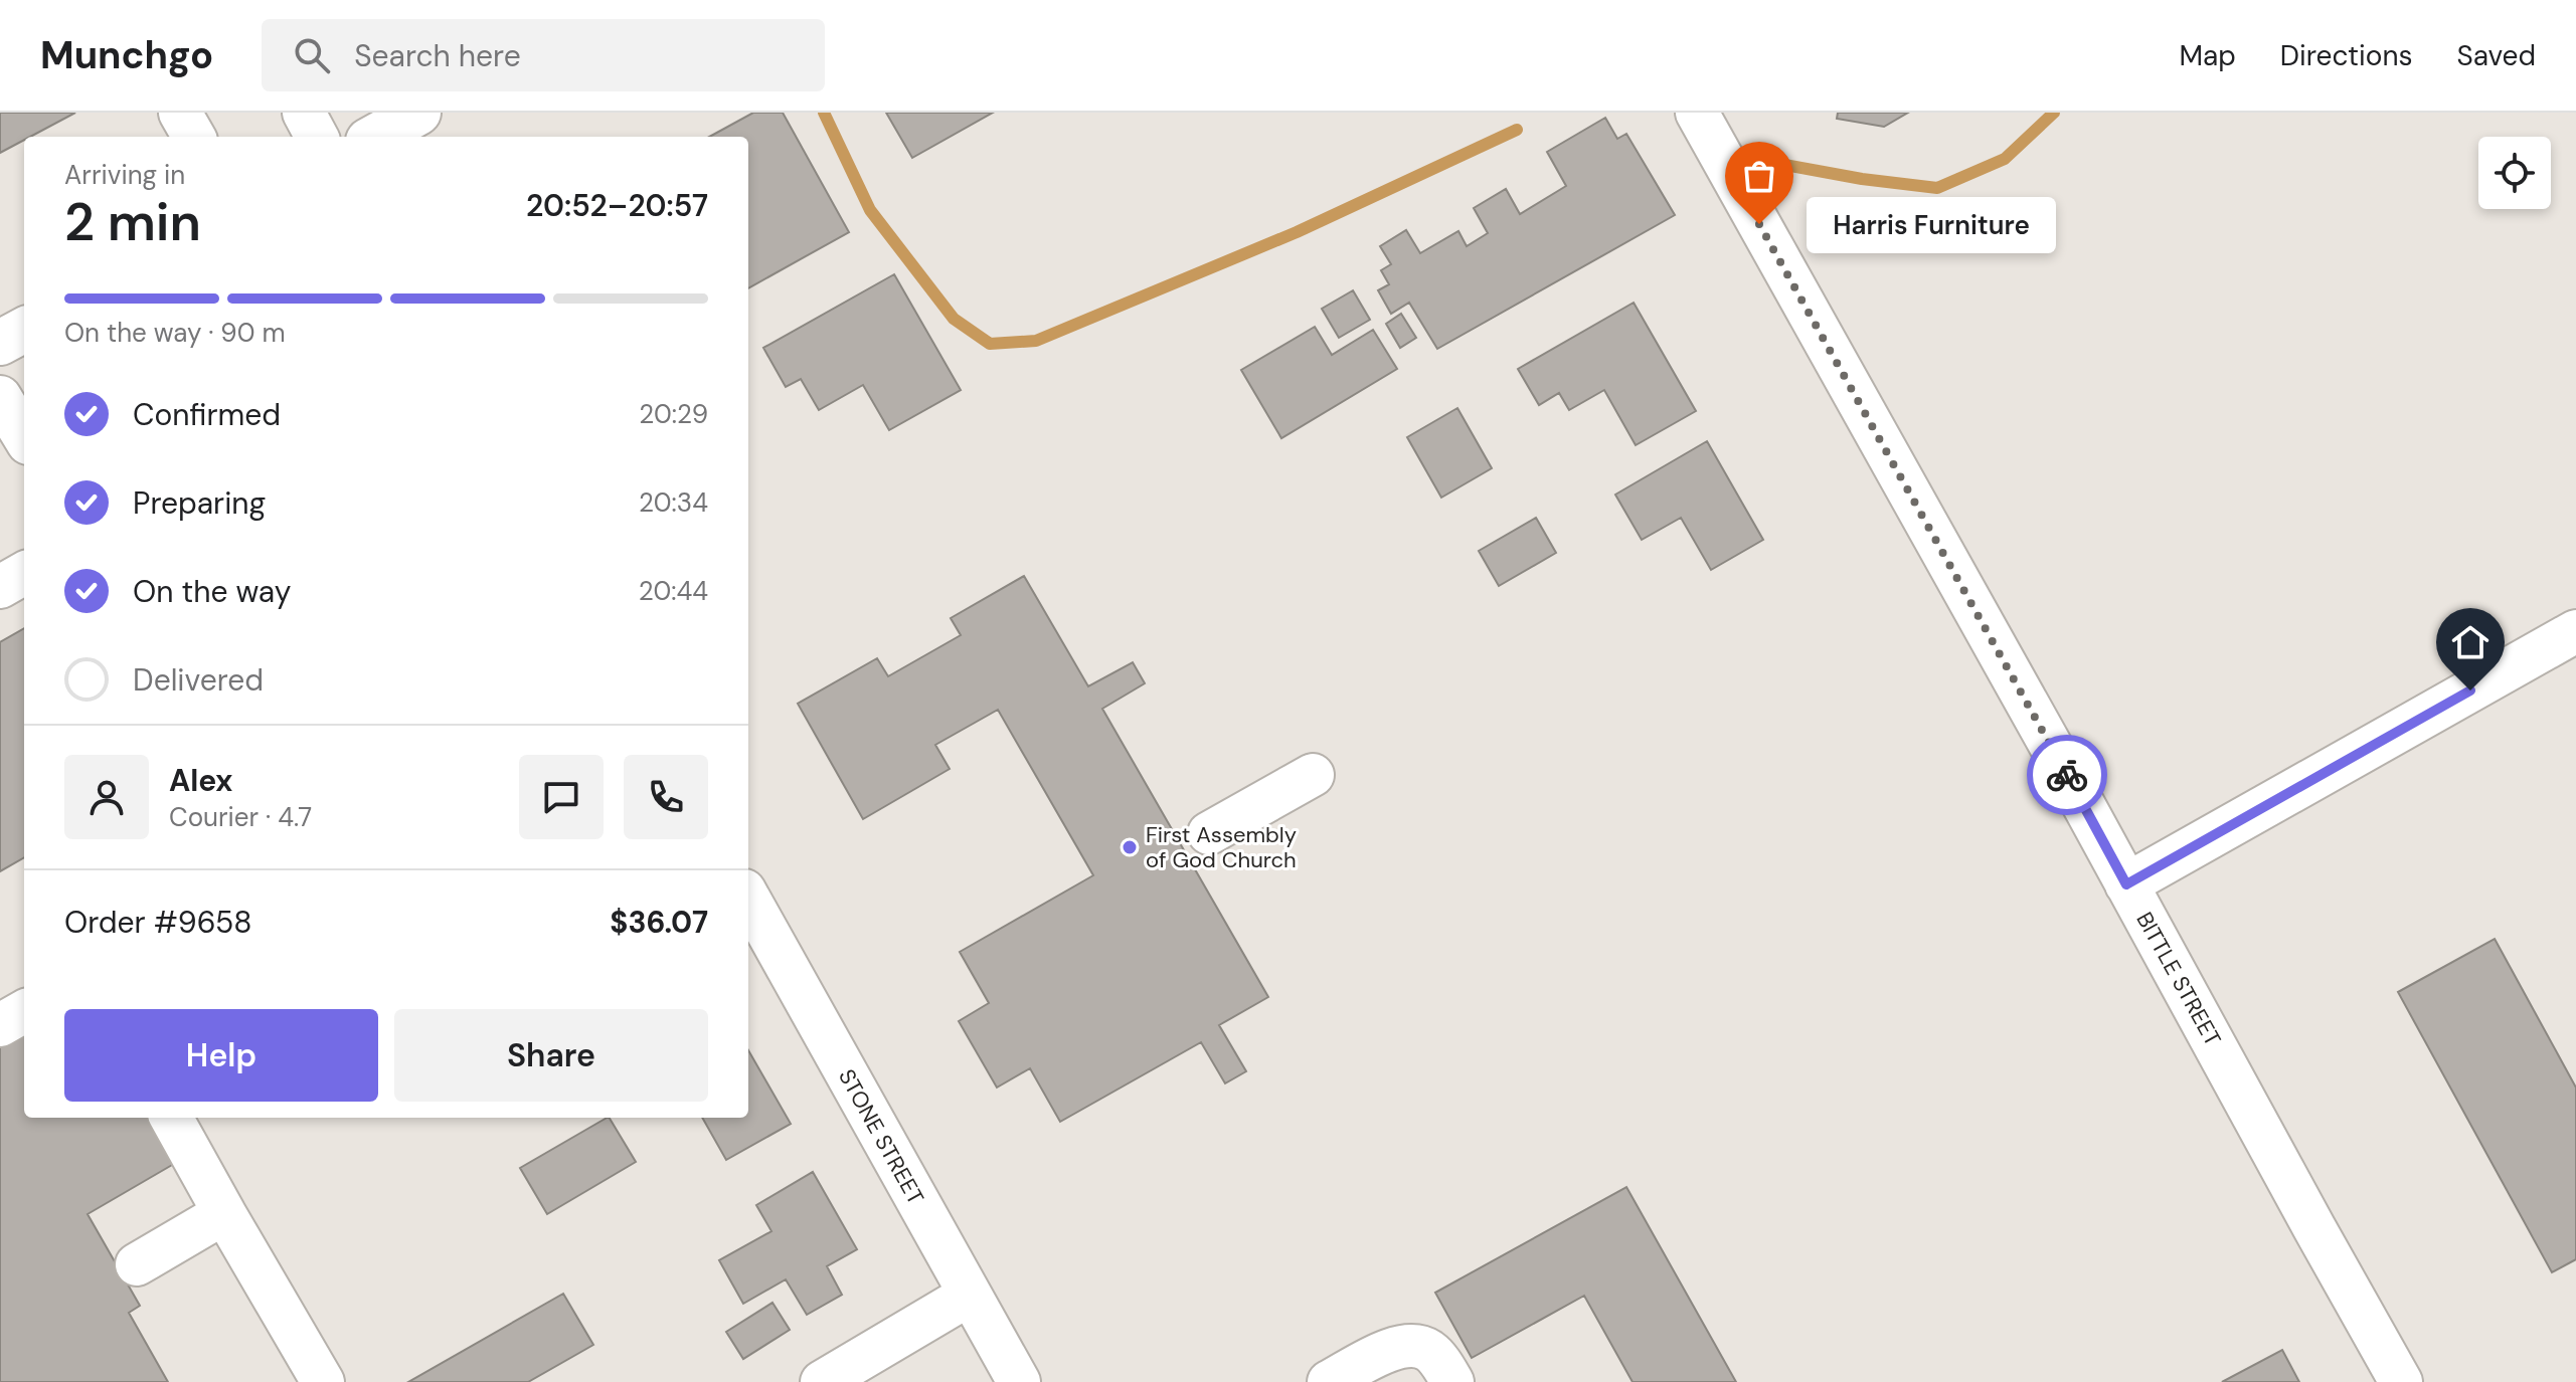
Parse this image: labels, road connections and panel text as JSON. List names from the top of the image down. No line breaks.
{"streets":{"street":["BITTLE STREET","STONE STREET"]},"places":["Harris Furniture","First Assembly of God Church"],"page":{"header":"Munchgo","search":"Search here","nav":["Map","Directions","Saved"],"heading":["2 min","Arriving in","20:52–20:57"],"panel":["Alex","Courier · 4.7","Order #9658","$36.07"],"bubble":"Harris Furniture","bar":"On the way · 90 m","list":[["Confirmed","20:29"],["Preparing","20:34"],["On the way","20:44"],"Delivered"],"buttons":["Help","Share"]}}
